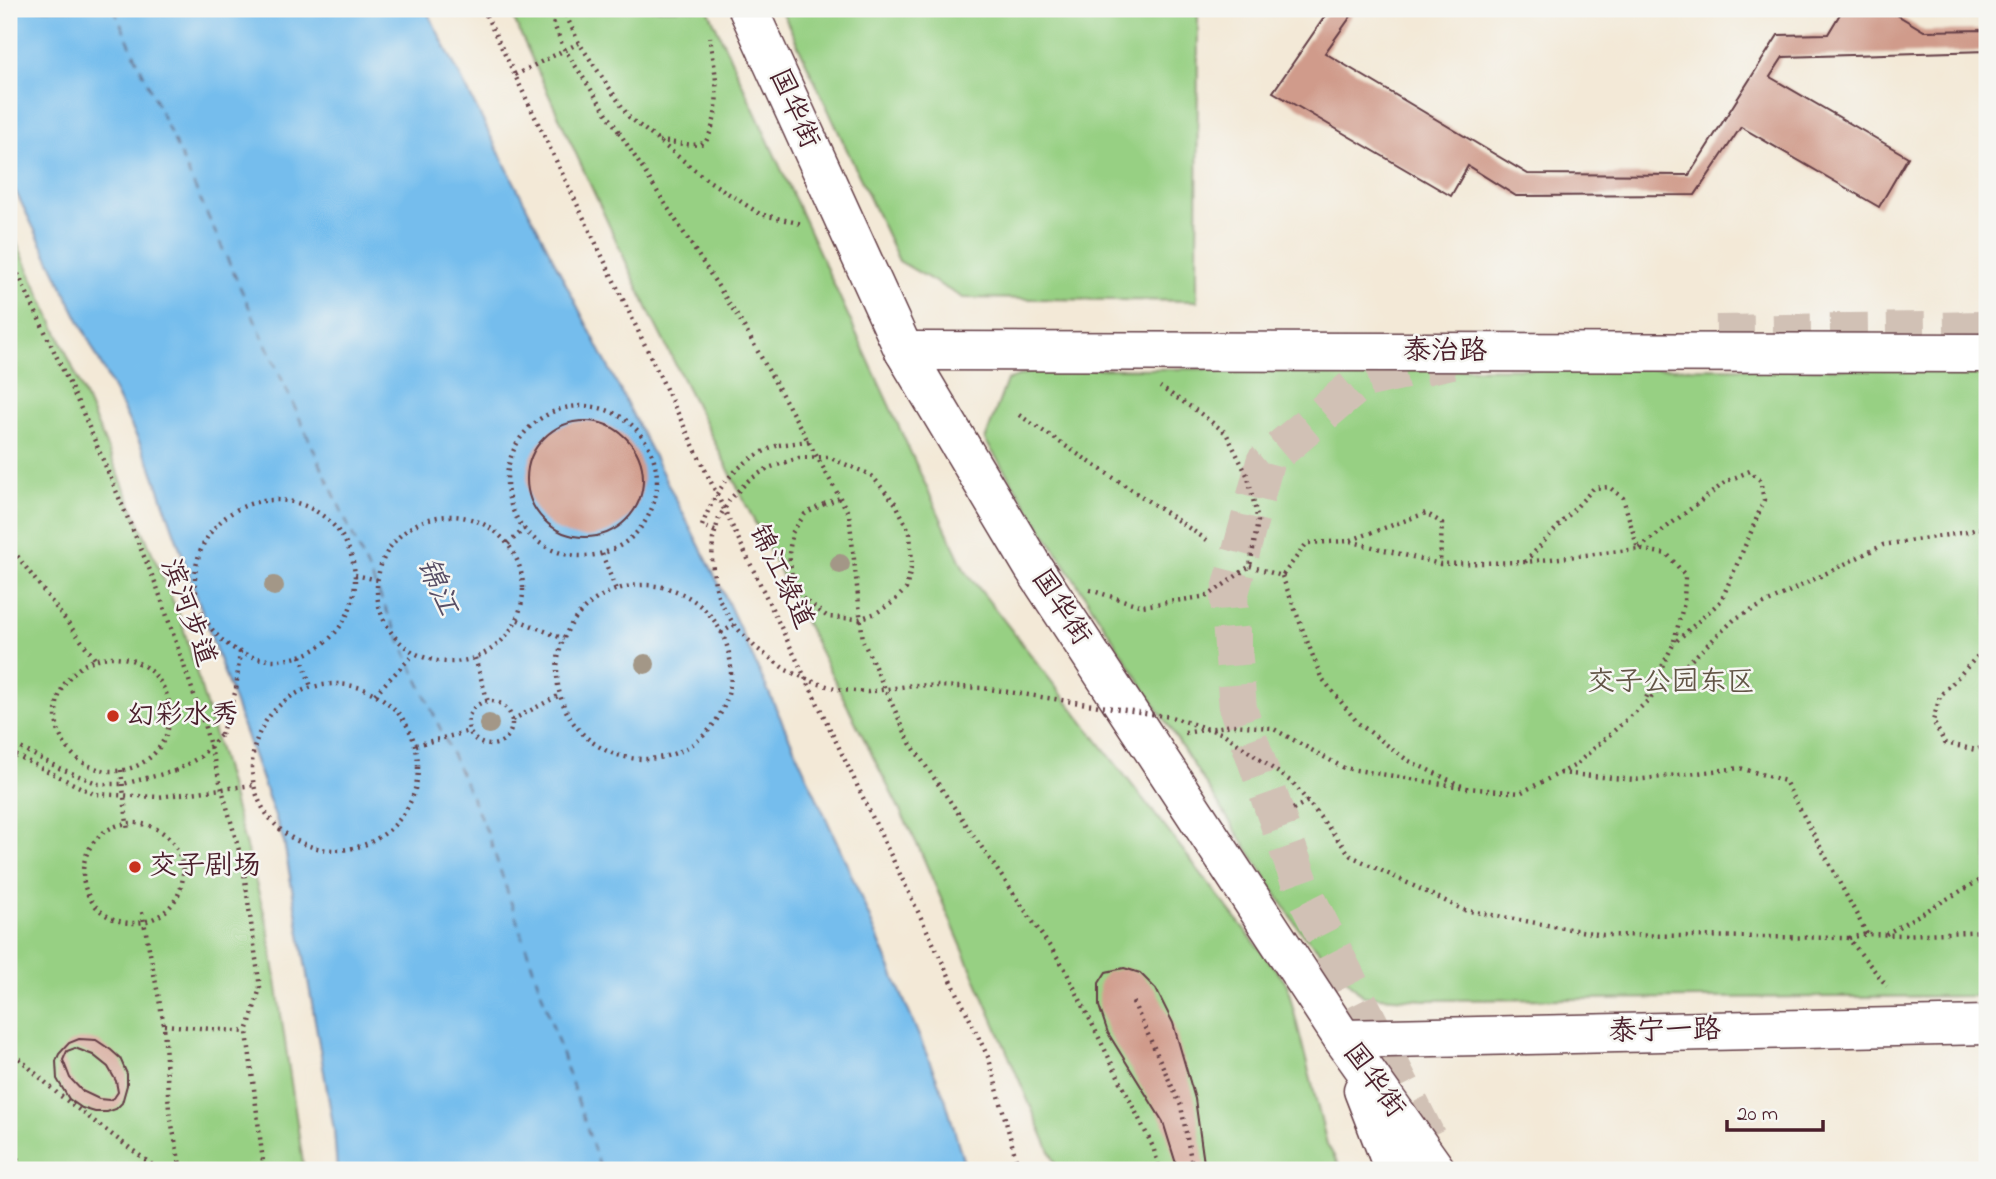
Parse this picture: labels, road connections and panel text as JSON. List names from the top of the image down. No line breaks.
{"streets":{"street":["国华街","泰治路","泰宁一路"],"path":["锦江绿道","滨河步道"]},"crossings":[["国华街","泰治路"],["国华街","泰宁一路"]],"water":["锦江"],"parks":["交子公园东区"],"places":["幻彩水秀","交子剧场"],"scale_bar":"20 m"}
